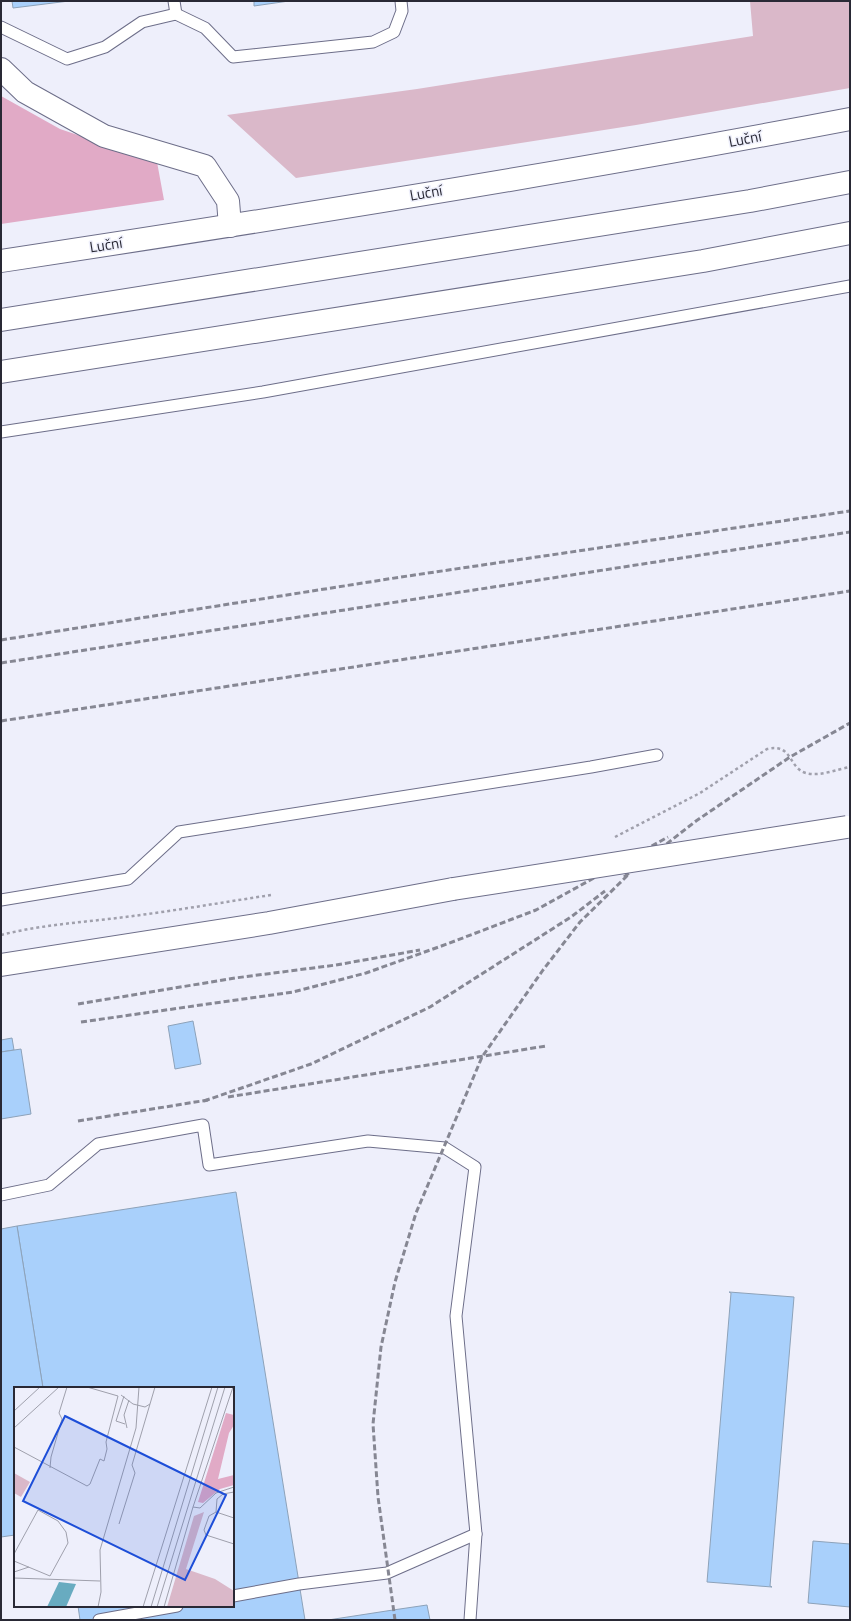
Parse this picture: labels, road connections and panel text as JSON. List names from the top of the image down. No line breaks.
{"streets":{"main road":["Luční"]}}
